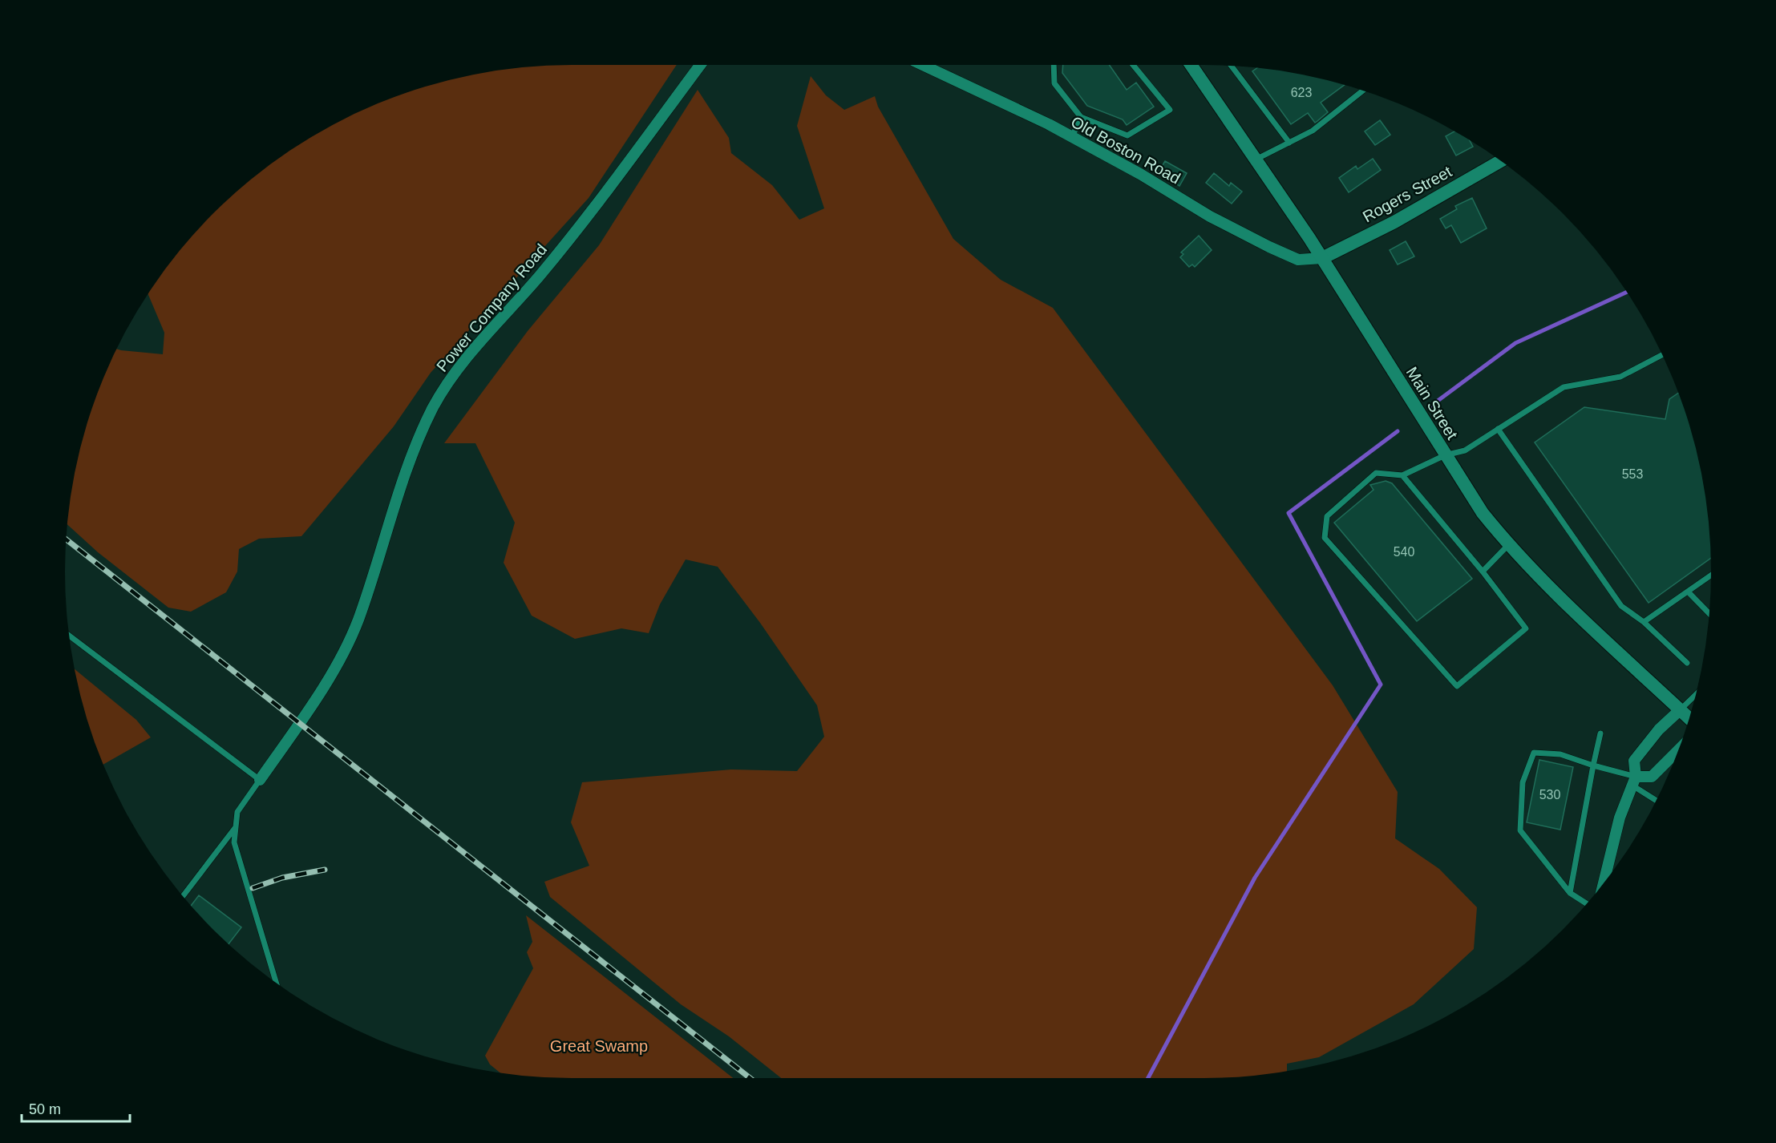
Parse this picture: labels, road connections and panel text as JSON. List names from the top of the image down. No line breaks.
{"streets":{"main road":["Rogers Street","Main Street"],"street":["Old Boston Road","Power Company Road"]},"crossings":[["Old Boston Road","Rogers Street"],["Old Boston Road","Main Street"],["Rogers Street","Main Street"]],"parks":["Great Swamp"],"house_numbers":["623","553","540","530"],"scale_bar":"50 m"}
